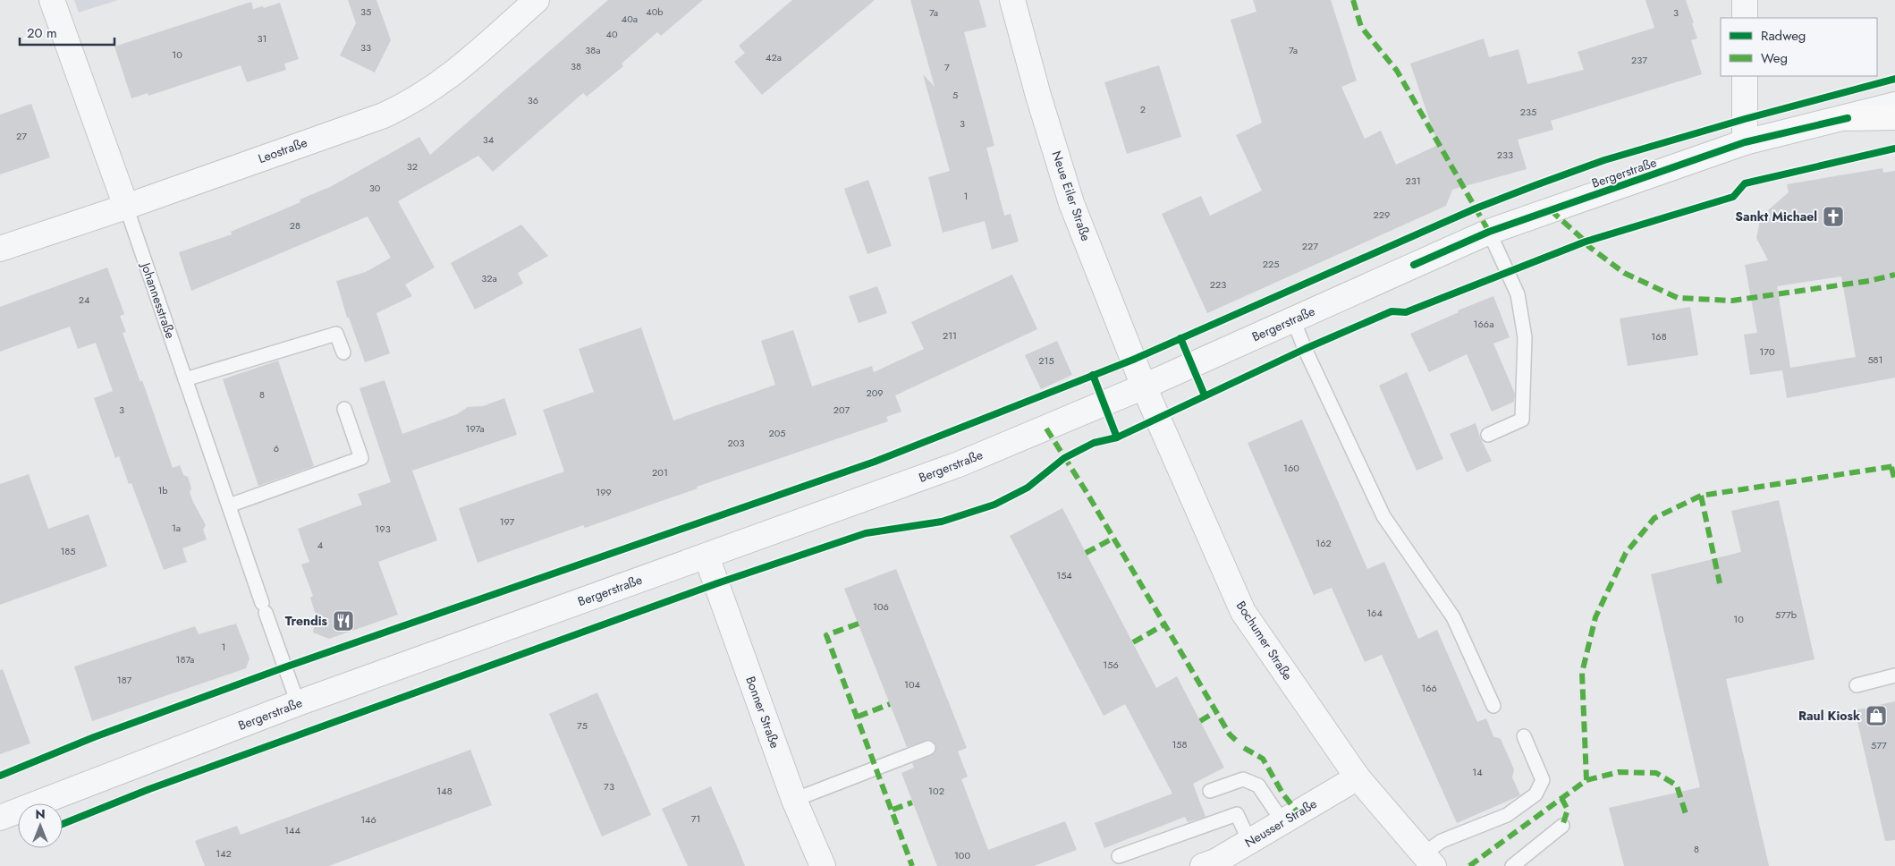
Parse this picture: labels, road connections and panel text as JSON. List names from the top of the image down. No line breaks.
{"streets":{"street":["Leostraße","Bergerstraße","Neue Eiler Straße","Johannesstraße","Bochumer Straße","Bonner Straße","Neusser Straße"]},"crossings":[["Leostraße","Johannesstraße"],["Bergerstraße","Neue Eiler Straße"],["Bergerstraße","Johannesstraße"],["Bergerstraße","Bochumer Straße"],["Bergerstraße","Bonner Straße"],["Neue Eiler Straße","Bochumer Straße"],["Bochumer Straße","Neusser Straße"]],"places":{"church":["Sankt Michael"],"restaurant":["Trendis"],"shop":["Raul Kiosk"]},"house_numbers":["35","40b","7a","3","40a","40","31","33","38a","7a","10","42a","237","38","7","5","36","2","235","3","27","34","233","32","231","30","1","229","28","227","225","32a","223","24","166a","211","168","170","581","215","209","8","3","207","197a","205","203","6","160","201","1b","199","197","1a","193","162","4","185","154","106","164","577b","10","1","187a","156","187","104","166","75","158","577","14","73","148","102","71","146","144","8","142","100"],"legend":["Radweg","Weg"],"scale_bar":"20 m","north":"top"}
